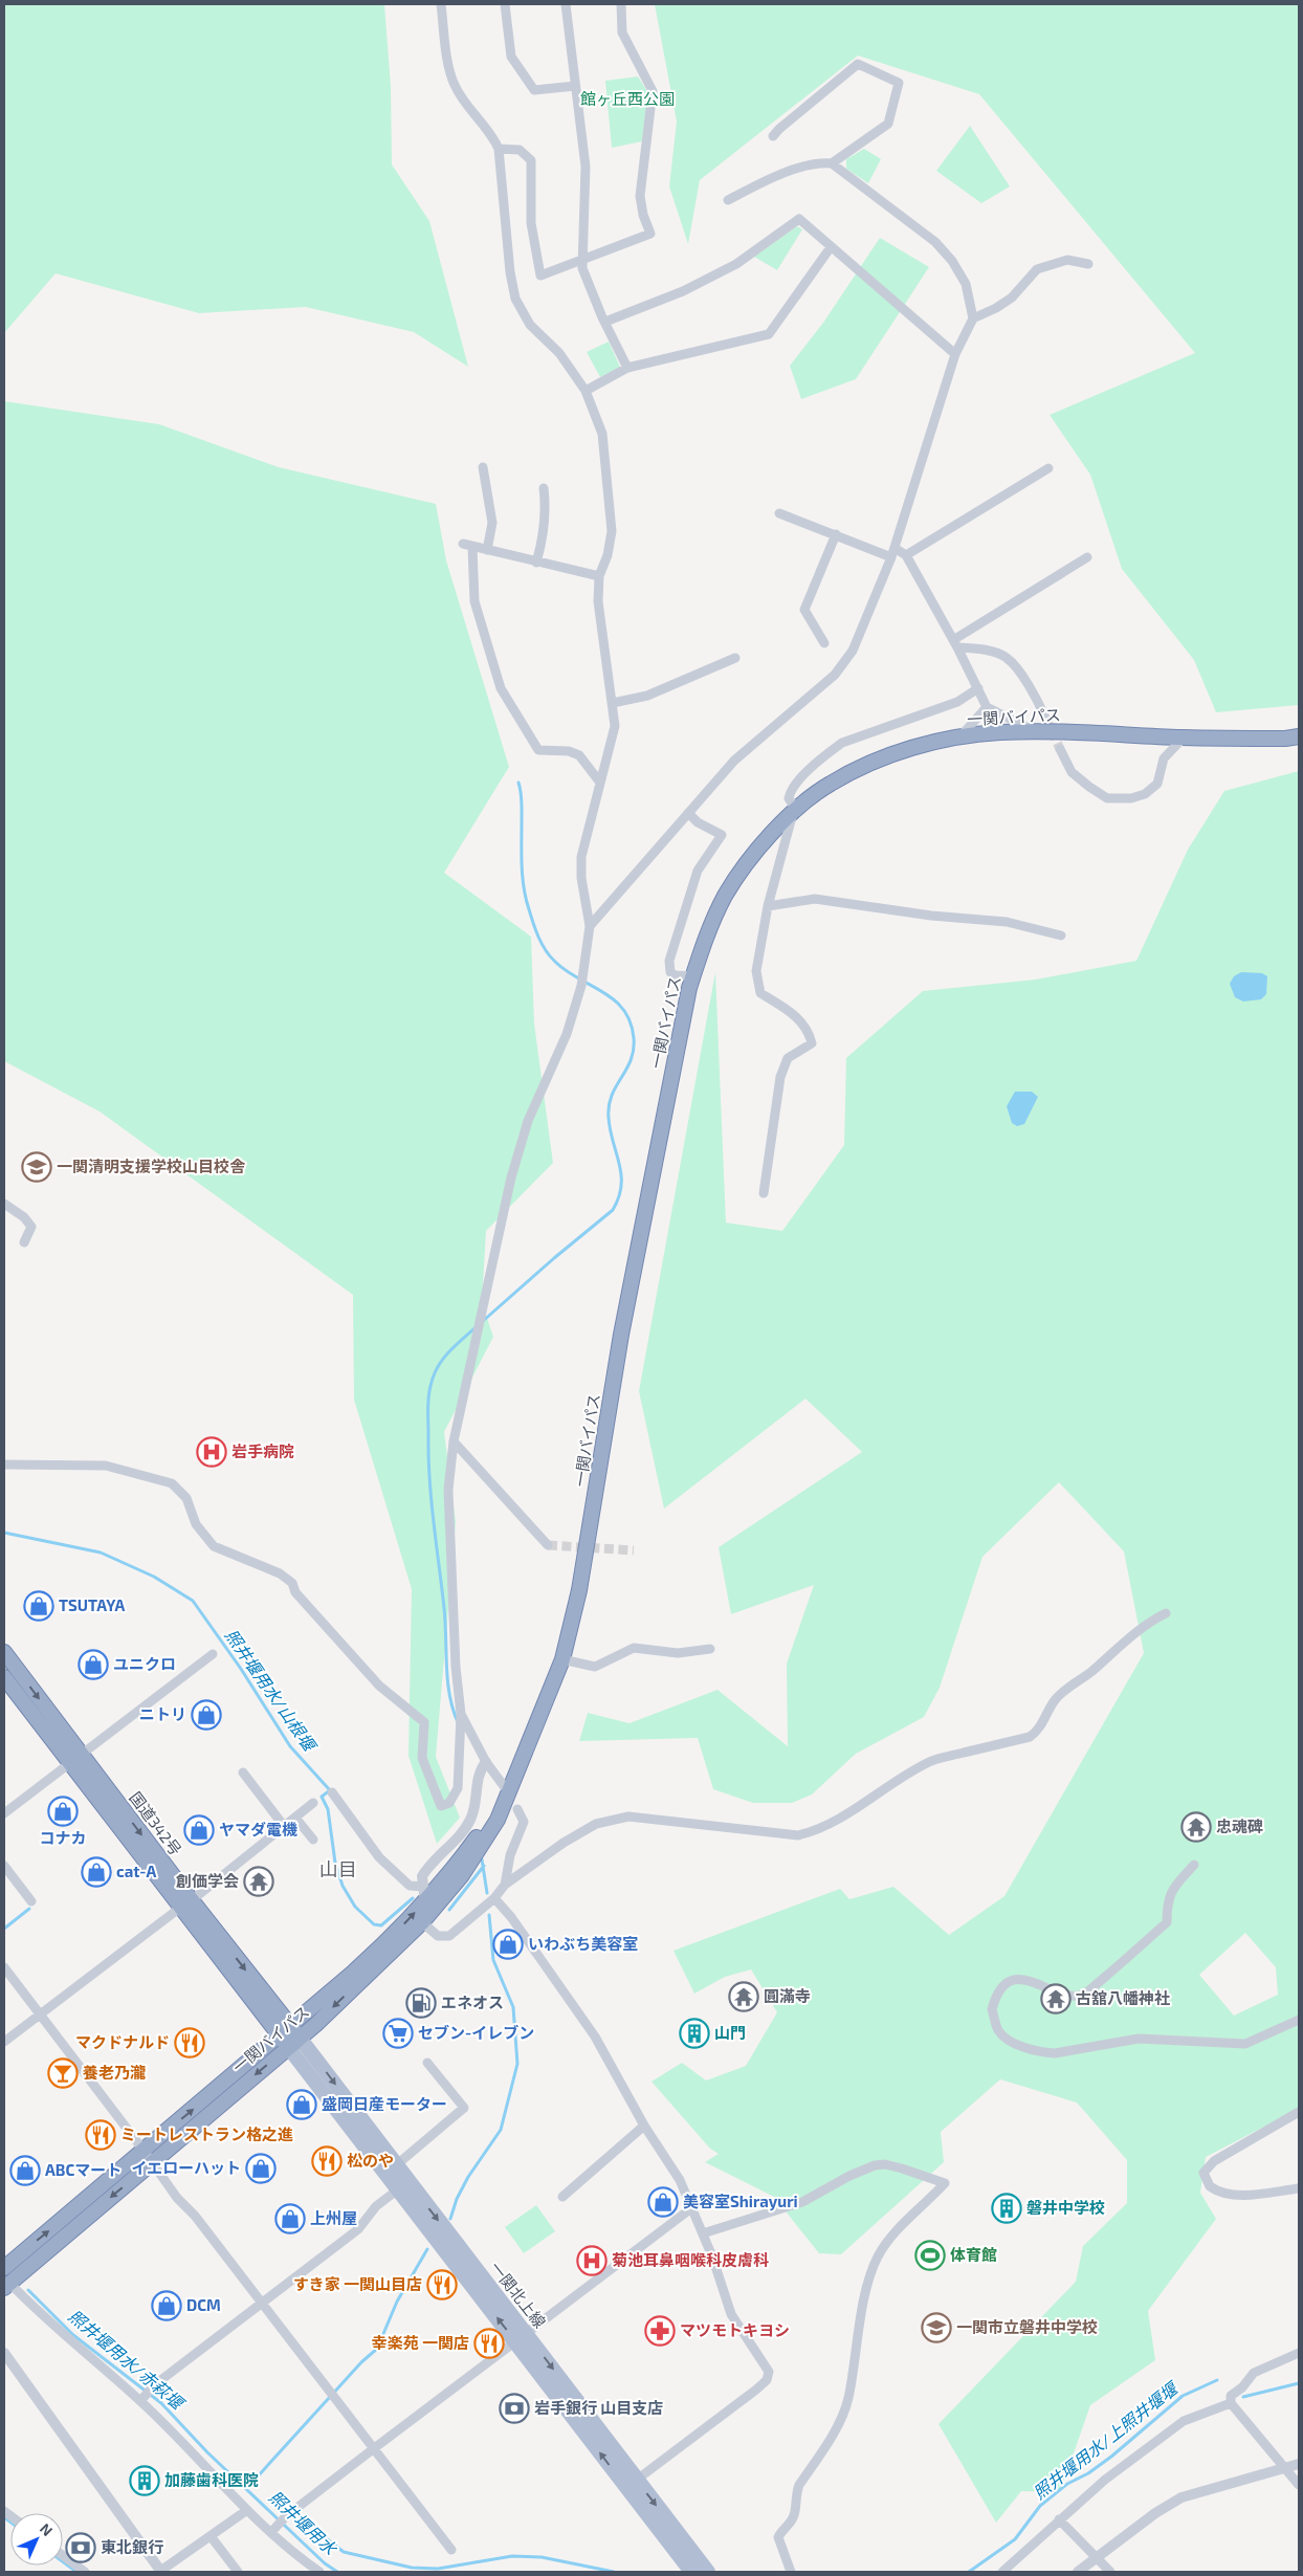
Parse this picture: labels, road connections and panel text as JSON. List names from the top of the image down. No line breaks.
{"streets":{"highway":["一関バイパス","国道342号"],"main road":["一関北上線"]},"crossings":[["一関バイパス","国道342号"],["一関バイパス","一関北上線"],["国道342号","一関北上線"]],"districts":["山目"],"water":["照井堰用水/山根堰","照井堰用水/赤萩堰","照井堰用水/上照井堰堰","照井堰用水"],"parks":["館ヶ丘西公園"],"places":{"school or university":["一関清明支援学校山目校舎","一関市立磐井中学校"],"hospital":["岩手病院","菊池耳鼻咽喉科皮膚科"],"shop":["TSUTAYA","ユニクロ","ニトリ","コナカ","ヤマダ電機","cat-A","いわぶち美容室","盛岡日産モーター","イエローハット","ABCマート","美容室Shirayuri","上州屋","DCM"],"temple":["忠魂碑","創価学会","圓滿寺","古舘八幡神社"],"fuel station":["エネオス"],"supermarket":["セブン-イレブン"],"building":["山門","磐井中学校","加藤歯科医院"],"restaurant":["マクドナルド","ミートレストラン格之進","松のや","すき家 一関山目店","幸楽苑 一関店"],"bar":["養老乃瀧"],"sports":["体育館"],"pharmacy":["マツモトキヨシ"],"bank":["岩手銀行 山目支店","東北銀行"]},"north":"top right"}
